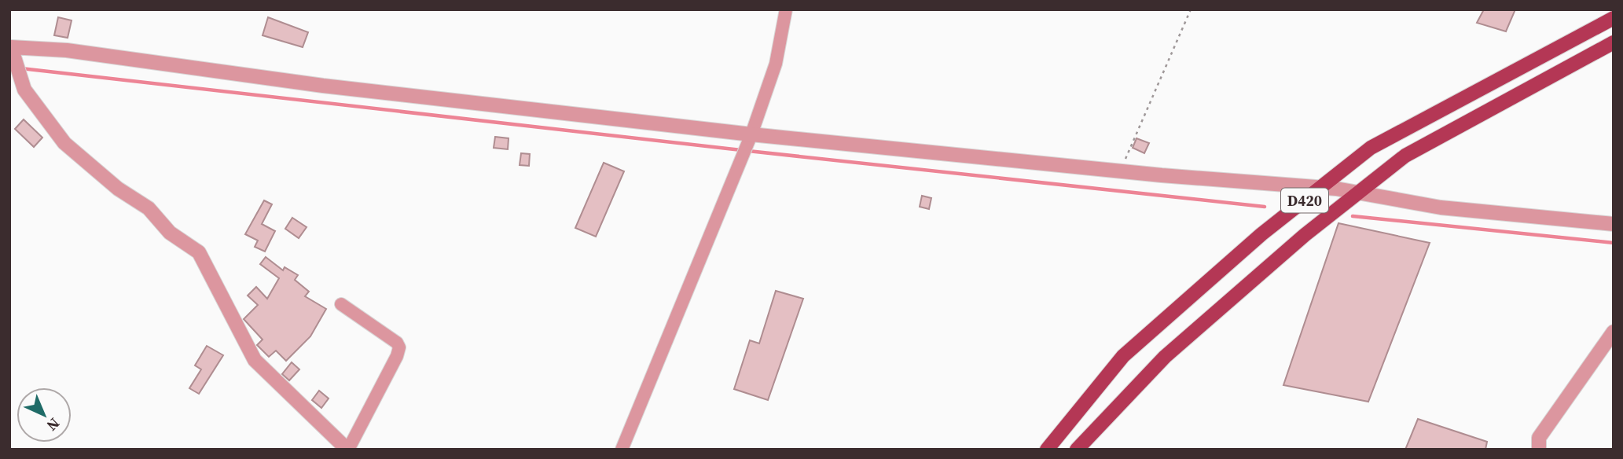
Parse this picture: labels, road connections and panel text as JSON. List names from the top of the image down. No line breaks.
{"streets":{"main road":["D420"]},"north":"bottom right"}
